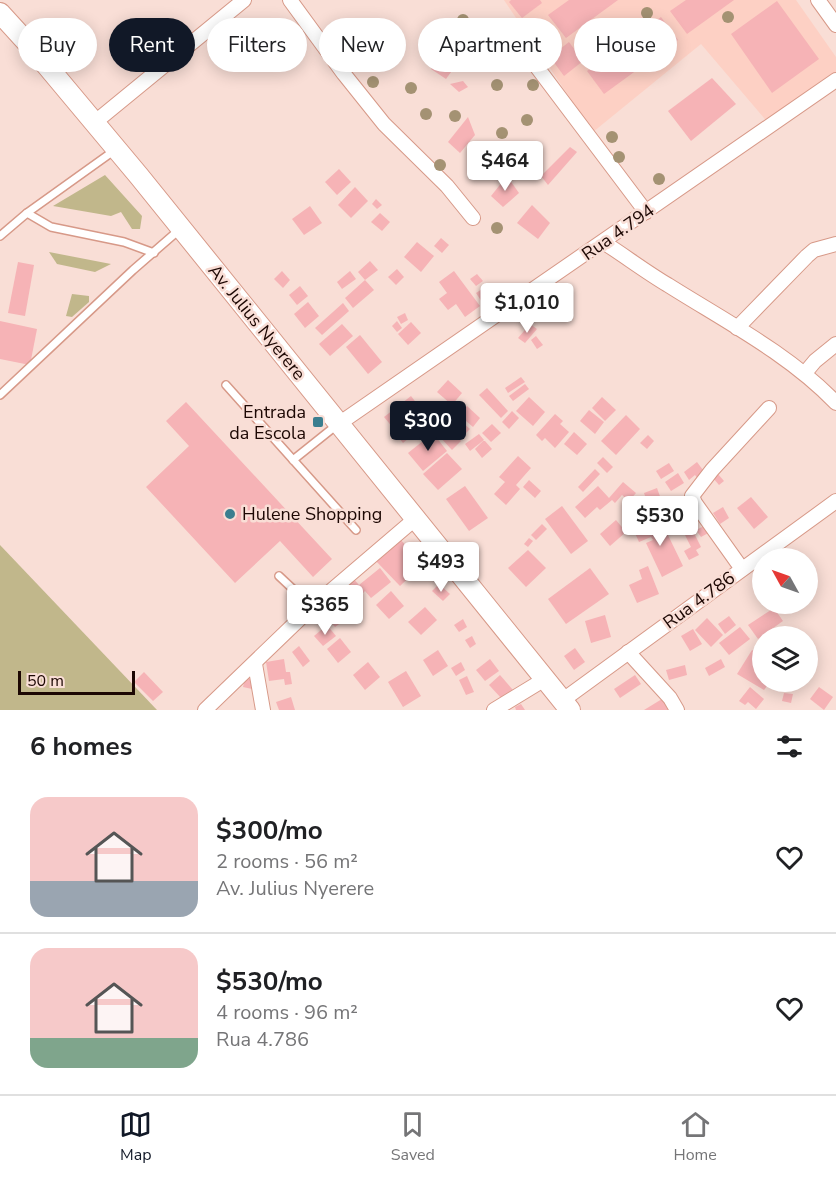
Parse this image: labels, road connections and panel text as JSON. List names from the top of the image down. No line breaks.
{"streets":{"main road":["Av. Julius Nyerere"],"street":["Rua 4.794","Rua 4.786"]},"crossings":[["Rua 4.794","Av. Julius Nyerere"],["Av. Julius Nyerere","Rua 4.786"]],"places":{"transit":["Entrada da Escola"],"other":["Hulene Shopping"]},"scale_bar":"50 m","north":"top left","page":{"chip":["Buy","Rent","Filters","New","Apartment","House"],"price":["$464","$1,010","$300","$530","$493","$365"],"scale":"50 m","heading":"6 homes","list":[{"name":"$300/mo","note":"2 rooms · 56 m² · Av. Julius Nyerere"},{"name":"$530/mo","note":"4 rooms · 96 m² · Rua 4.786"}],"tabs":["Map","Saved","Home"]}}
